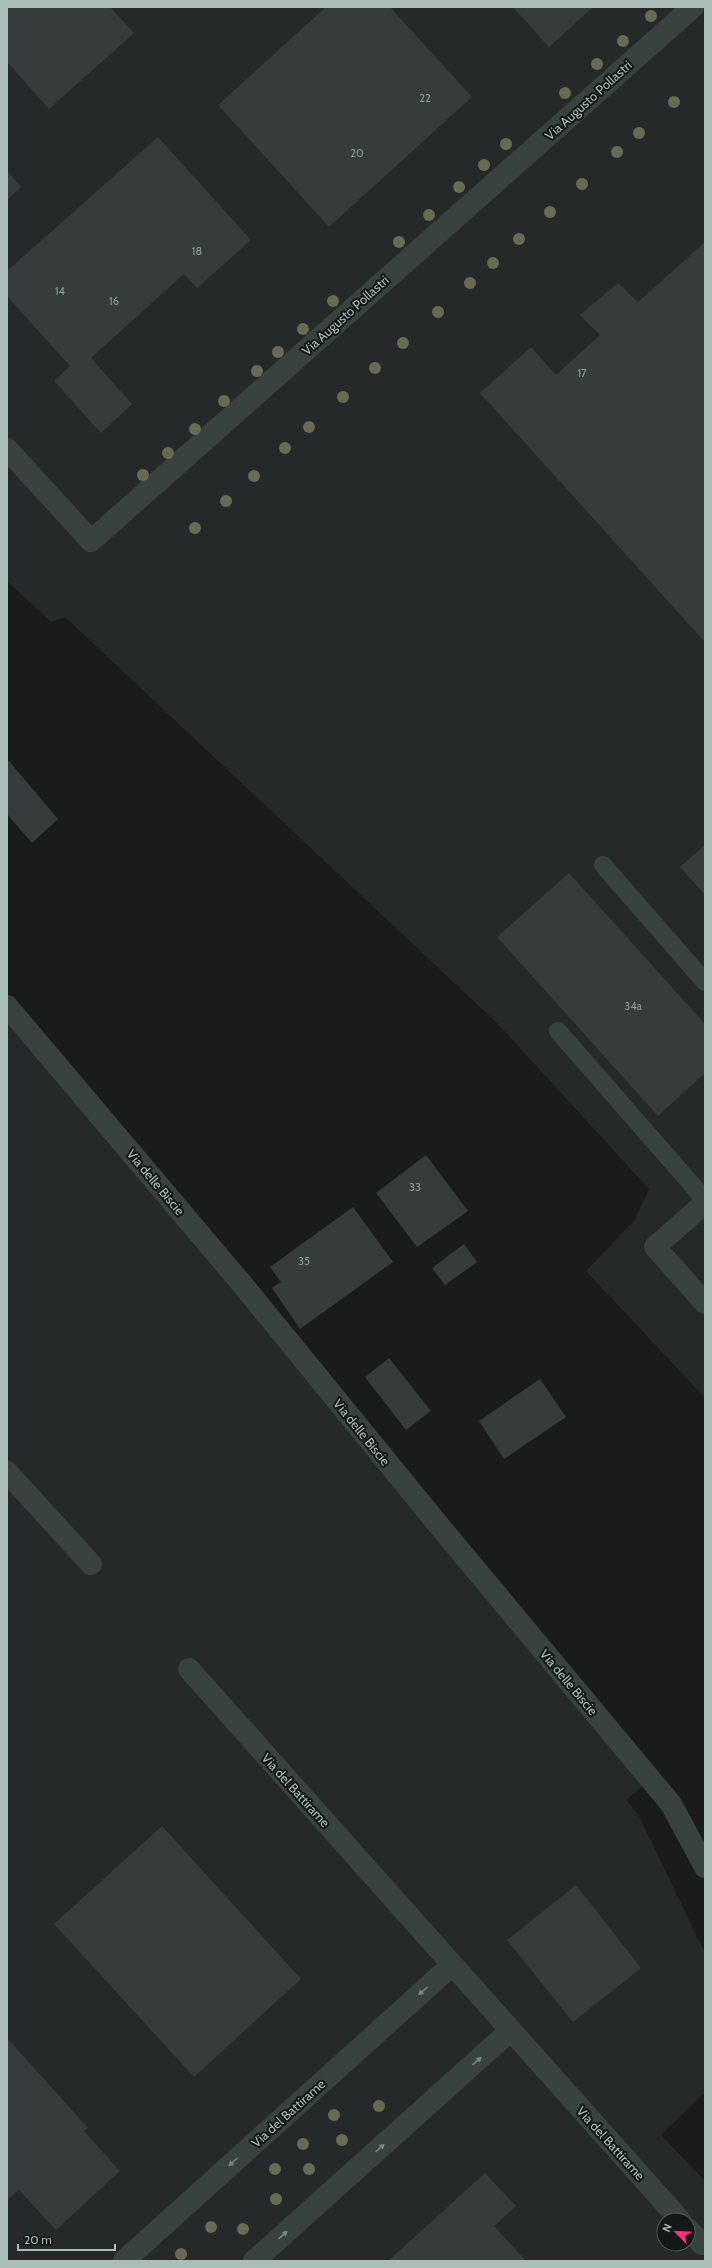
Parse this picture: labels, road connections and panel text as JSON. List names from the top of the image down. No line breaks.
{"streets":{"street":["Via Augusto Pollastri","Via delle Biscie","Via del Battirame"]},"house_numbers":["22","20","18","14","16","17","34a","33","35"],"scale_bar":"20 m","north":"top left"}
